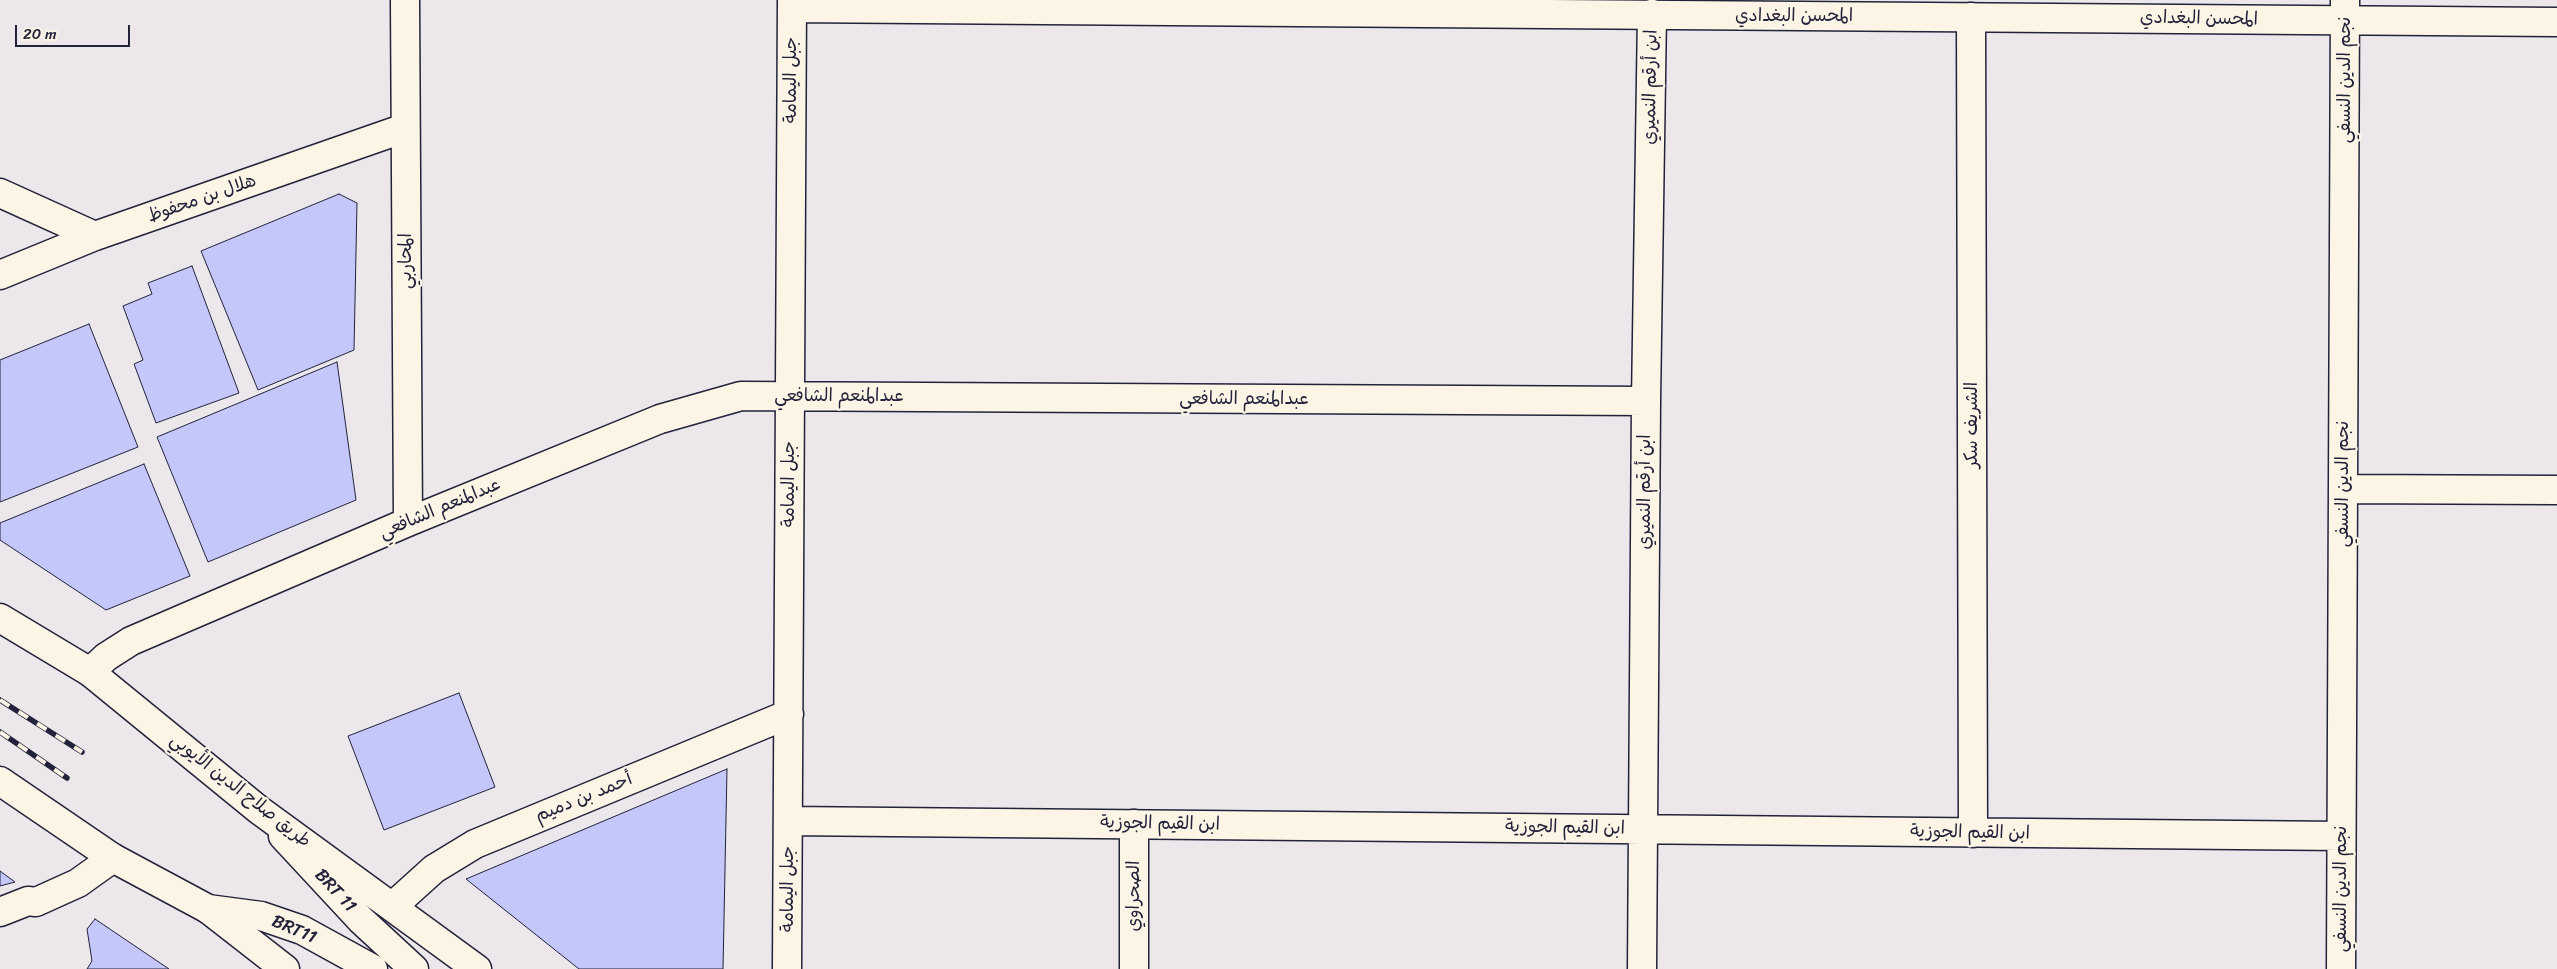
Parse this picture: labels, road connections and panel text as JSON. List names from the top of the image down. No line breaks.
{"streets":{"street":["المحسن البغدادي","جبل اليمامة","نجم الدين النسفي","ابن أرقم النميري","هلال بن محفوظ","المحاربي","عبدالمنعم الشافعي","الشريف سكر","طريق صلاح الدين الأيوبي","أحمد بن دميم","ابن القيم الجوزية","BRT 11","الصحراوي","BRT11"]},"crossings":[["المحسن البغدادي","جبل اليمامة"],["المحسن البغدادي","نجم الدين النسفي"],["المحسن البغدادي","ابن أرقم النميري"],["المحسن البغدادي","الشريف سكر"],["جبل اليمامة","عبدالمنعم الشافعي"],["جبل اليمامة","أحمد بن دميم"],["جبل اليمامة","ابن القيم الجوزية"],["نجم الدين النسفي","ابن القيم الجوزية"],["ابن أرقم النميري","عبدالمنعم الشافعي"],["ابن أرقم النميري","ابن القيم الجوزية"],["هلال بن محفوظ","المحاربي"],["المحاربي","عبدالمنعم الشافعي"],["عبدالمنعم الشافعي","طريق صلاح الدين الأيوبي"],["الشريف سكر","ابن القيم الجوزية"],["طريق صلاح الدين الأيوبي","أحمد بن دميم"],["طريق صلاح الدين الأيوبي","BRT 11"],["ابن القيم الجوزية","الصحراوي"]],"scale_bar":"20 m"}
